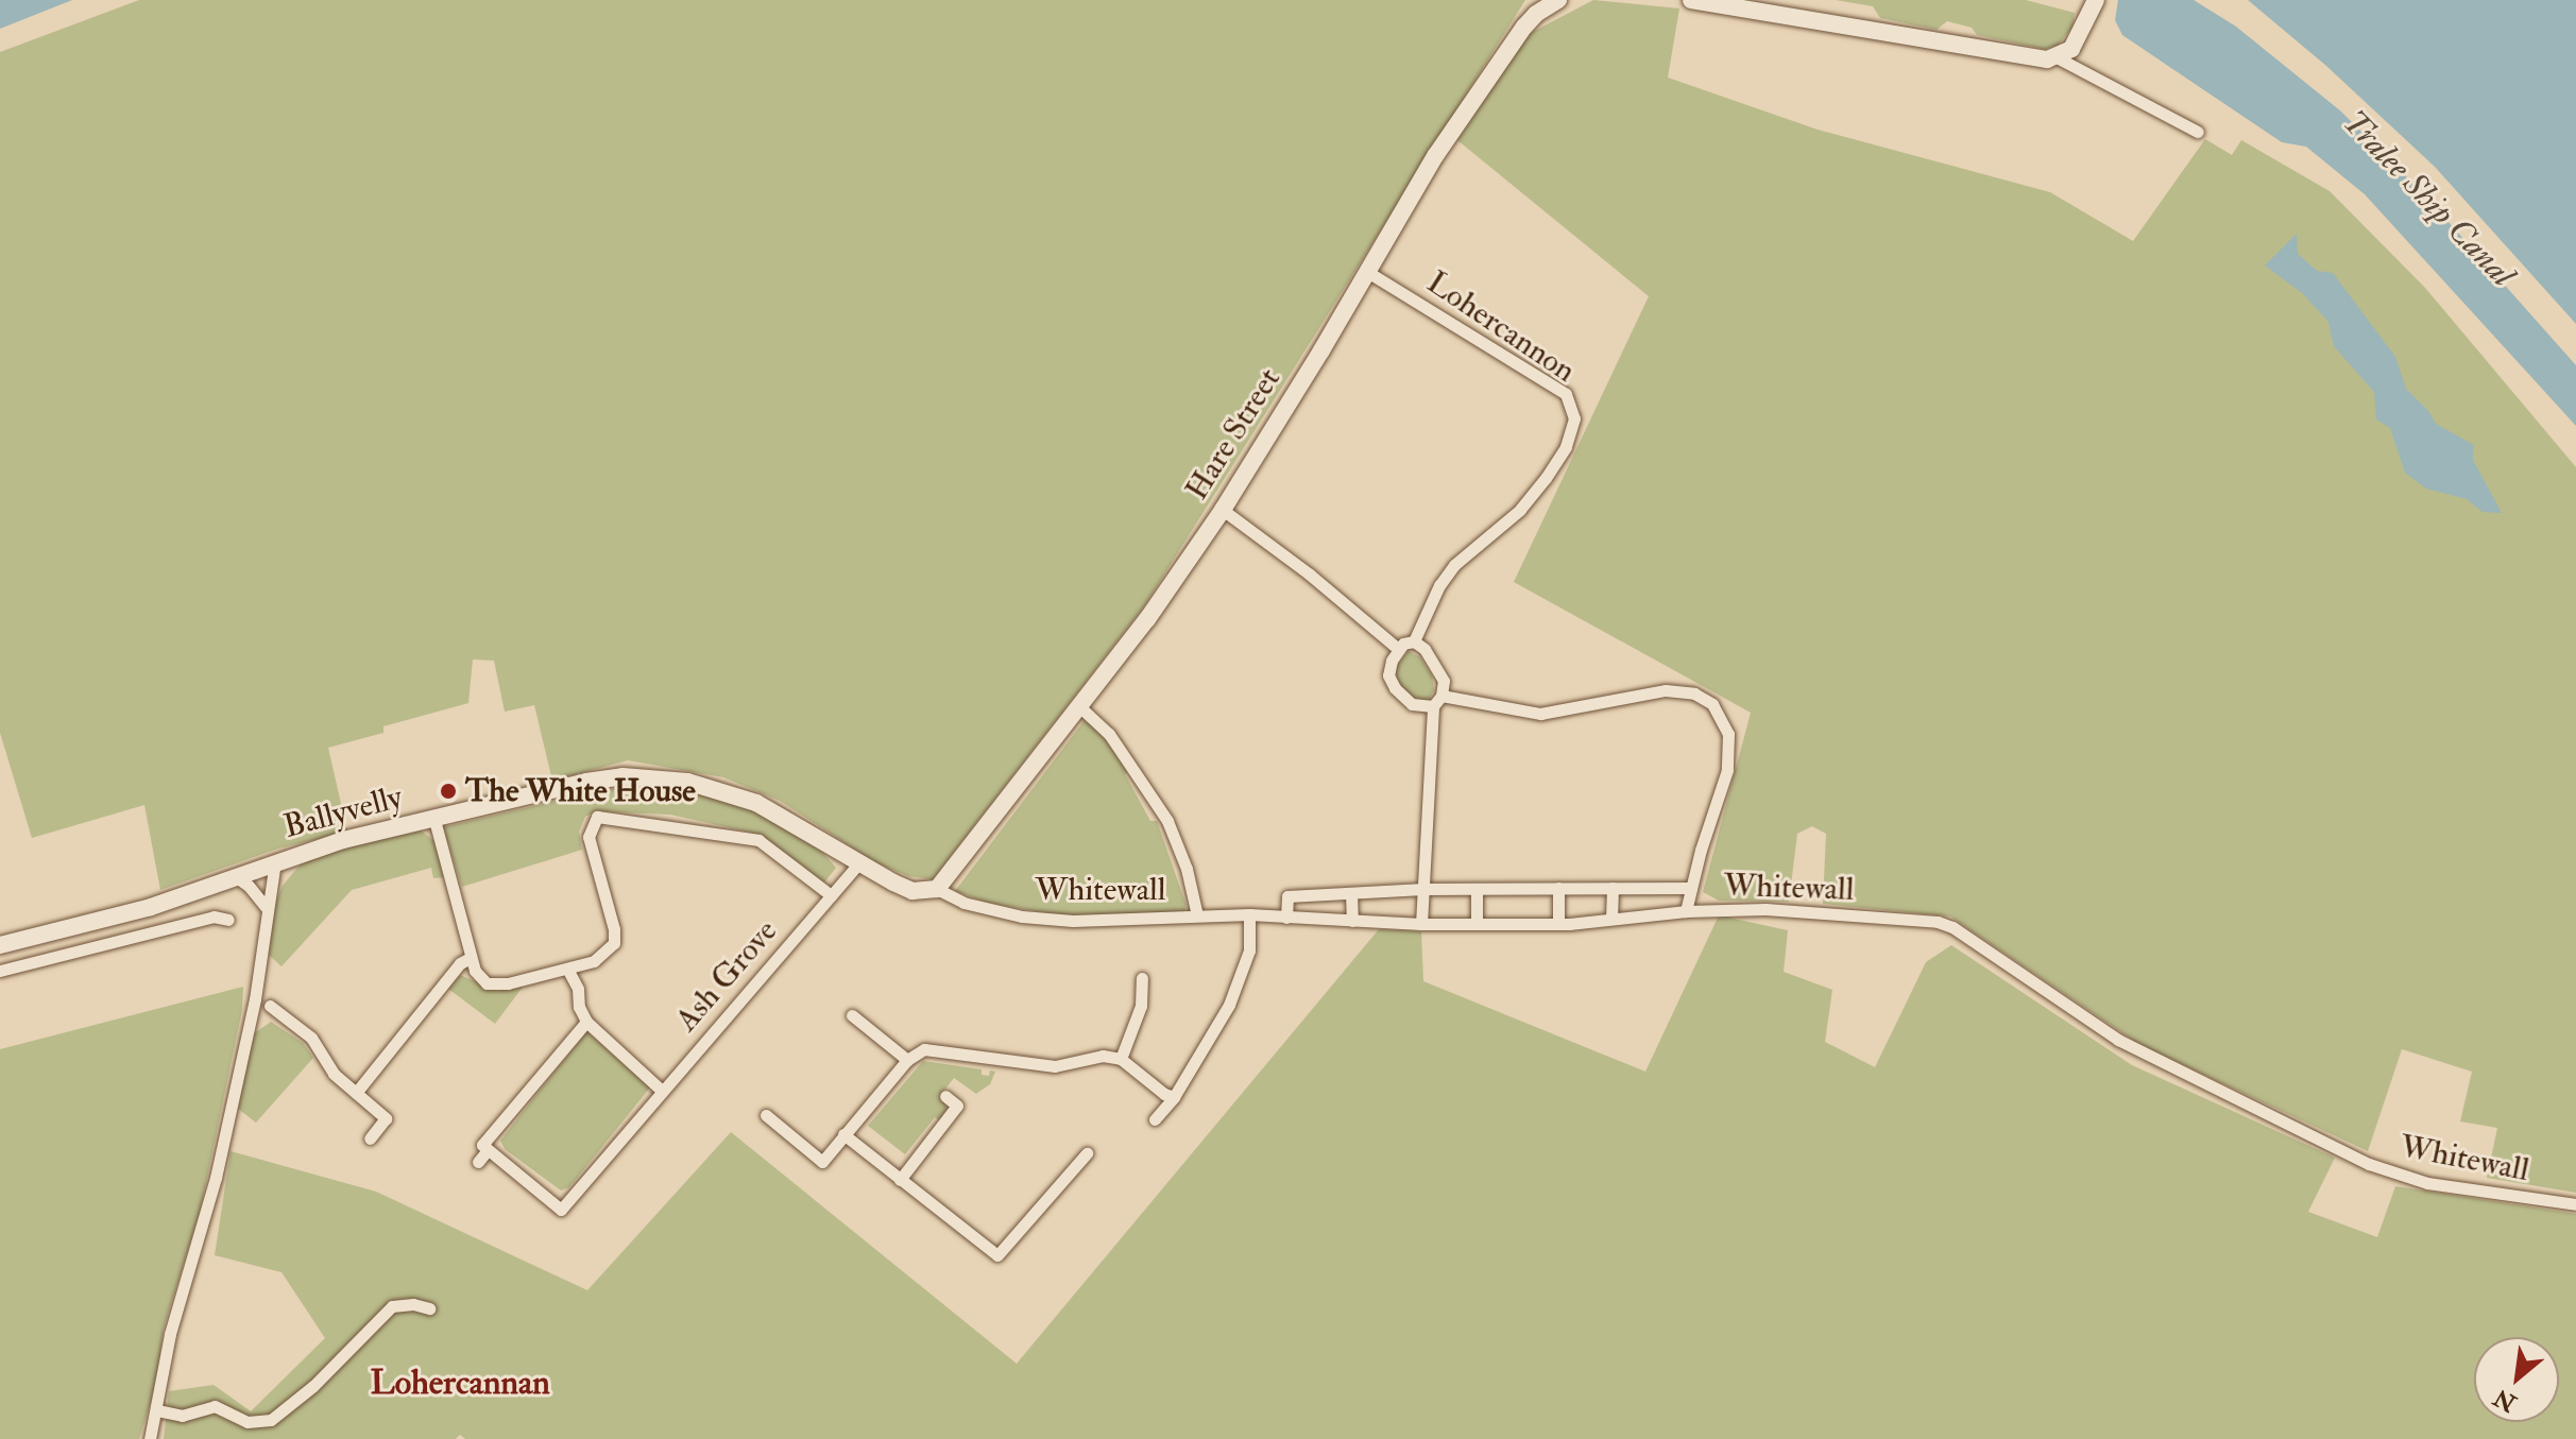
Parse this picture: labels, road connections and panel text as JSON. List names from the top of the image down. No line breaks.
{"streets":{"street":["Lohercannon","Hare Street","Ballyvelly","Whitewall","Ash Grove"]},"crossings":[["Lohercannon","Hare Street"],["Hare Street","Ballyvelly"],["Hare Street","Whitewall"],["Ballyvelly","Whitewall"],["Ballyvelly","Ash Grove"]],"districts":["Lohercannan"],"water":["Tralee Ship Canal"],"places":["The White House"],"north":"bottom left"}
